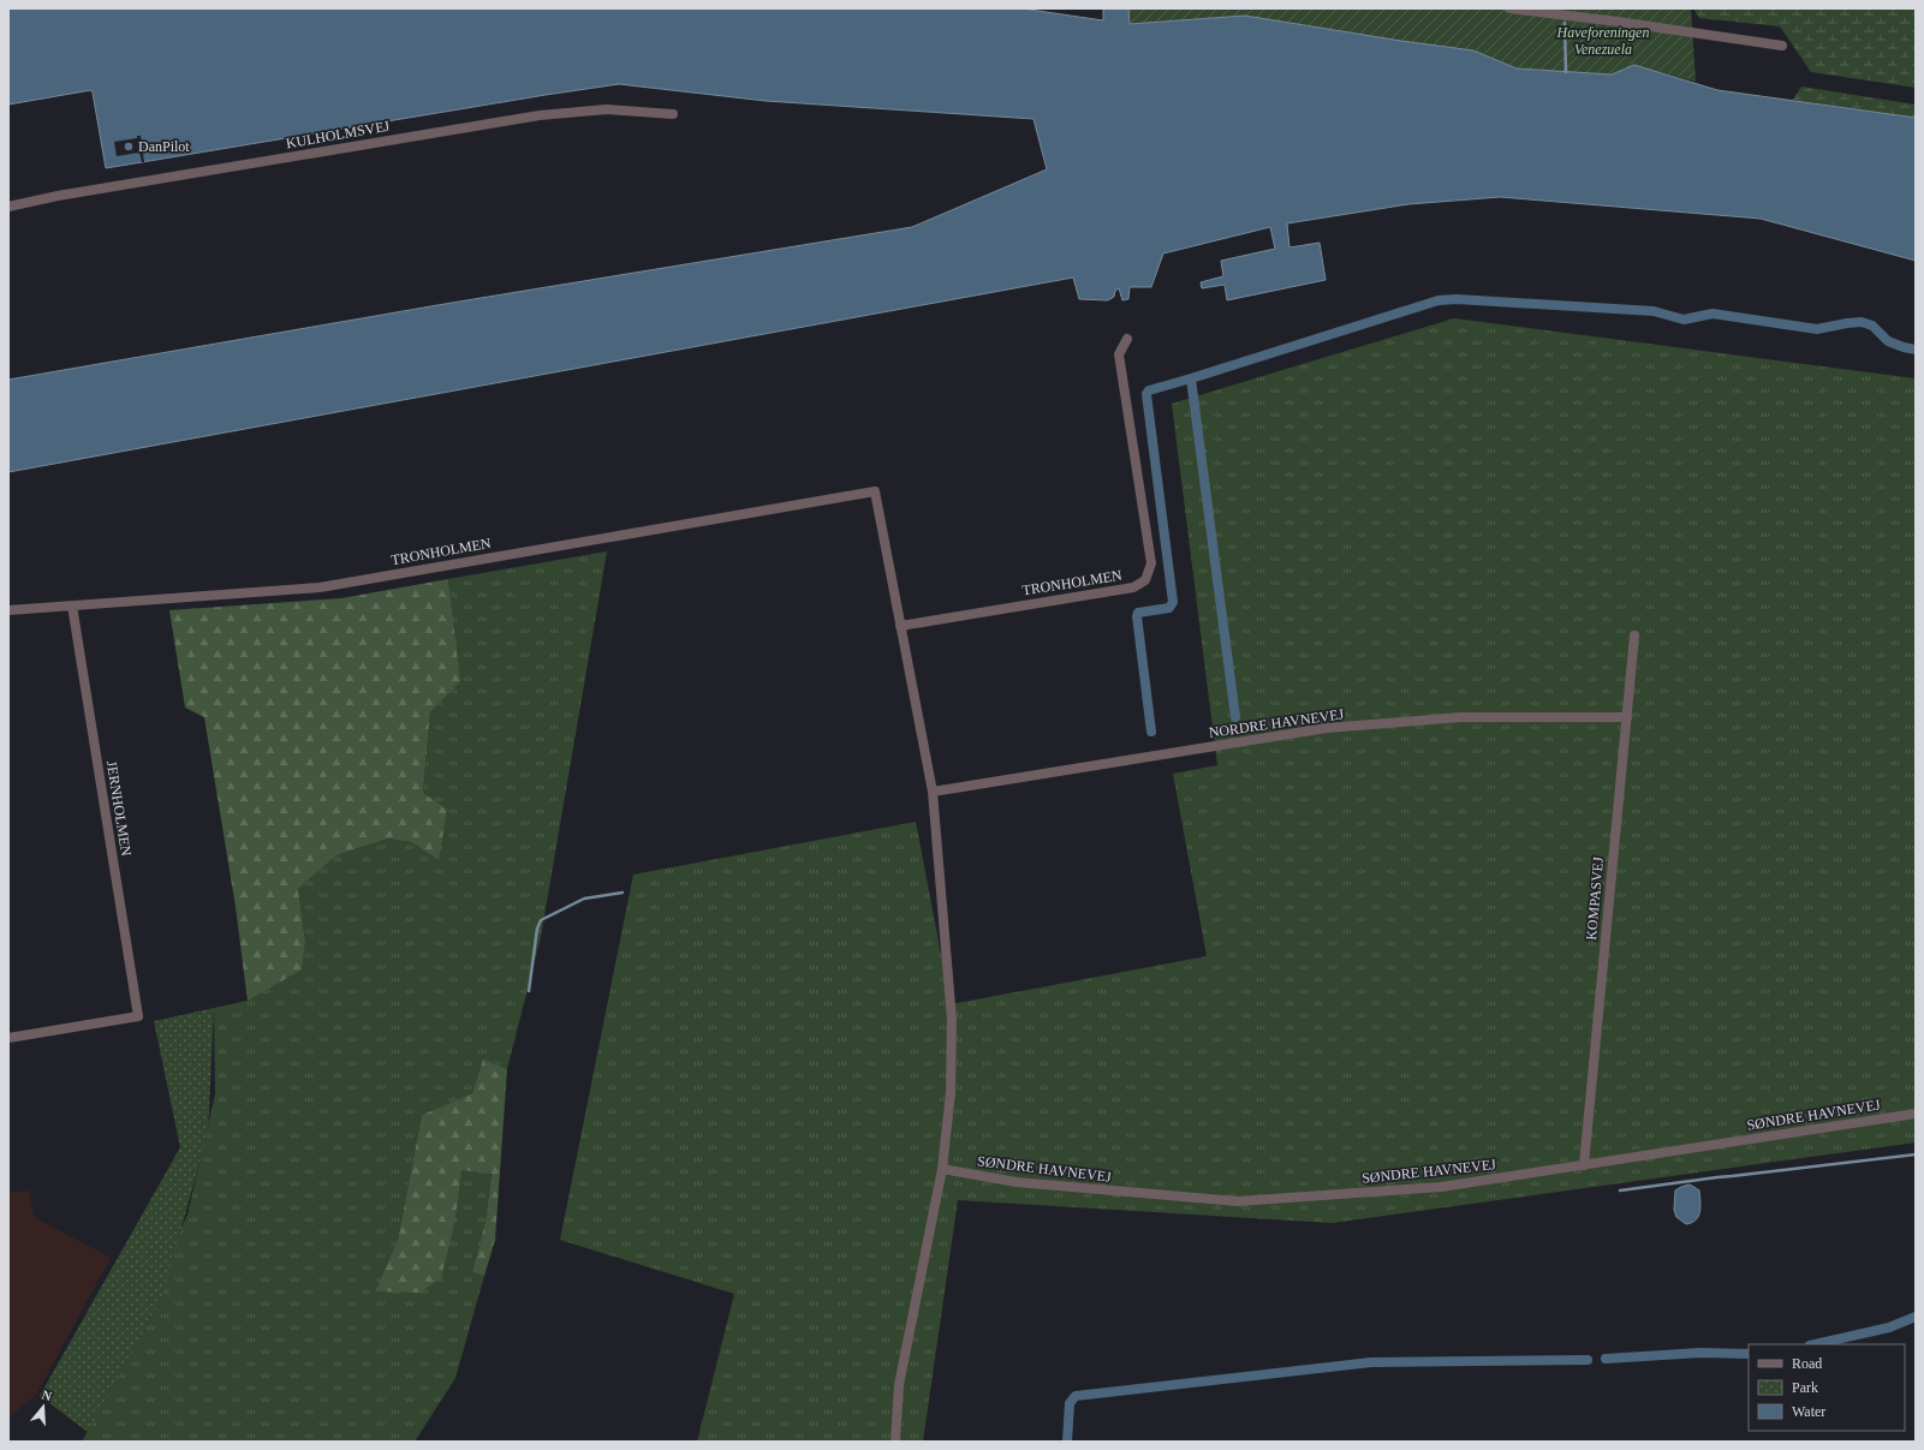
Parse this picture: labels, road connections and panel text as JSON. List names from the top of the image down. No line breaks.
{"streets":{"street":["KULHOLMSVEJ","TRONHOLMEN","NORDRE HAVNEVEJ","JERNHOLMEN","KOMPASVEJ","SØNDRE HAVNEVEJ"]},"crossings":[["TRONHOLMEN","JERNHOLMEN"],["NORDRE HAVNEVEJ","KOMPASVEJ"],["KOMPASVEJ","SØNDRE HAVNEVEJ"]],"parks":["Haveforeningen Venezuela"],"places":["DanPilot"],"legend":["Road","Park","Water"],"north":"top"}
